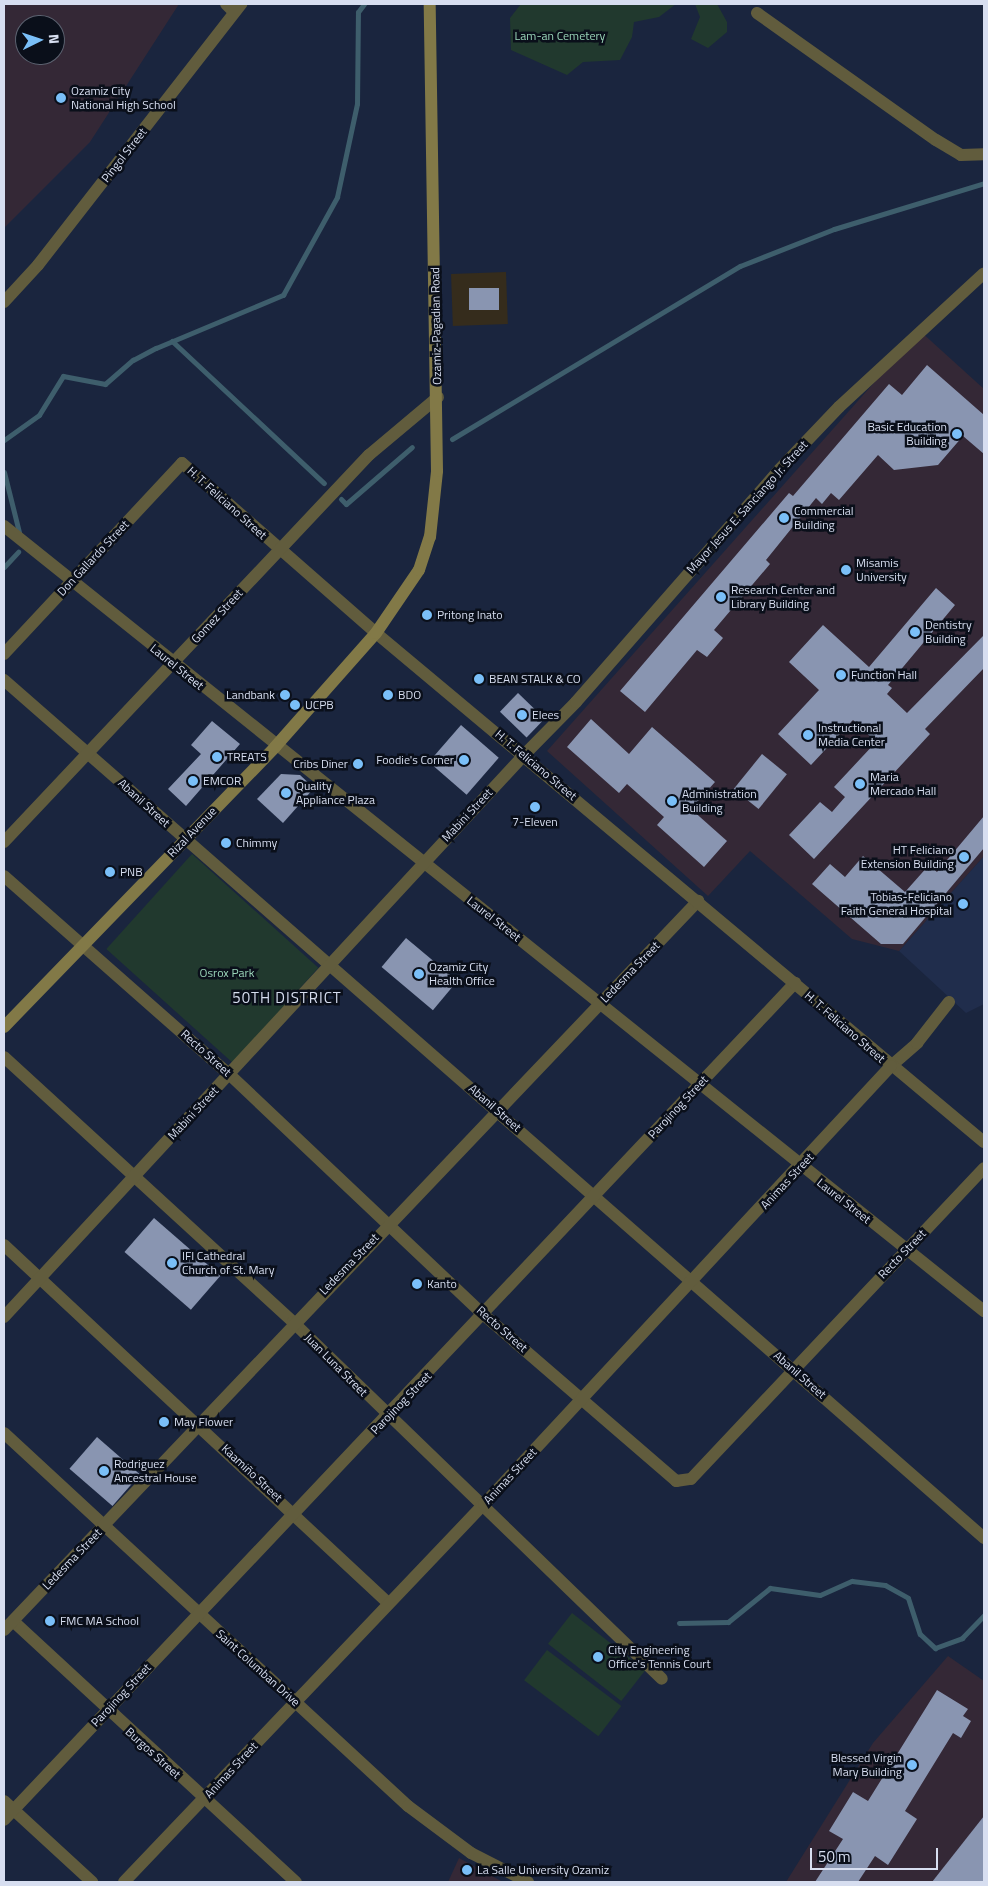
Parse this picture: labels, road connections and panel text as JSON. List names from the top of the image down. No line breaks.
{"streets":{"main road":["Ozamiz-Pagadian Road","Rizal Avenue"],"street":["Pingol Street","H. T. Feliciano Street","Mayor Jesus E. Sanciango Jr. Street","Don Gallardo Street","Gomez Street","Laurel Street","Abanil Street","Mabini Street","Ledesma Street","Recto Street","Parojinog Street","Animas Street","Juan Luna Street","Kaamiño Street","Saint Columban Drive","Burgos Street"]},"crossings":[["Ozamiz-Pagadian Road","H. T. Feliciano Street"],["Ozamiz-Pagadian Road","Gomez Street"],["Ozamiz-Pagadian Road","Rizal Avenue"],["H. T. Feliciano Street","Mayor Jesus E. Sanciango Jr. Street"],["H. T. Feliciano Street","Don Gallardo Street"],["H. T. Feliciano Street","Gomez Street"],["H. T. Feliciano Street","Mabini Street"],["H. T. Feliciano Street","Rizal Avenue"],["H. T. Feliciano Street","Ledesma Street"],["H. T. Feliciano Street","Parojinog Street"],["H. T. Feliciano Street","Animas Street"],["Mayor Jesus E. Sanciango Jr. Street","Mabini Street"],["Don Gallardo Street","Laurel Street"],["Gomez Street","Laurel Street"],["Gomez Street","Abanil Street"],["Laurel Street","Mabini Street"],["Laurel Street","Rizal Avenue"],["Laurel Street","Ledesma Street"],["Laurel Street","Recto Street"],["Laurel Street","Parojinog Street"],["Laurel Street","Animas Street"],["Abanil Street","Mabini Street"],["Abanil Street","Rizal Avenue"],["Abanil Street","Ledesma Street"],["Abanil Street","Recto Street"],["Abanil Street","Parojinog Street"],["Abanil Street","Animas Street"],["Mabini Street","Recto Street"],["Mabini Street","Juan Luna Street"],["Mabini Street","Kaamiño Street"],["Rizal Avenue","Recto Street"],["Ledesma Street","Recto Street"],["Ledesma Street","Juan Luna Street"],["Ledesma Street","Kaamiño Street"],["Ledesma Street","Saint Columban Drive"],["Ledesma Street","Burgos Street"],["Recto Street","Parojinog Street"],["Recto Street","Animas Street"],["Parojinog Street","Juan Luna Street"],["Parojinog Street","Kaamiño Street"],["Parojinog Street","Saint Columban Drive"],["Parojinog Street","Burgos Street"],["Animas Street","Juan Luna Street"],["Animas Street","Kaamiño Street"],["Animas Street","Saint Columban Drive"],["Animas Street","Burgos Street"]],"districts":["50TH DISTRICT"],"parks":["Lam-an Cemetery","Osrox Park"],"places":["Ozamiz City National High School","Basic Education Building","Commercial Building","Misamis University","Research Center and Library Building","Pritong Inato","Dentistry Building","Function Hall","BEAN STALK & CO","Landbank","BDO","UCPB","Elees","Instructional Media Center","TREATS","Foodie's Corner","Cribs Diner","EMCOR","Maria Mercado Hall","Quality Appliance Plaza","Administration Building","7-Eleven","Chimmy","HT Feliciano Extension Building","PNB","Tobias-Feliciano Faith General Hospital","Ozamiz City Health Office","IFI Cathedral Church of St. Mary","Kanto","May Flower","Rodriguez Ancestral House","FMC MA School","City Engineering Office's Tennis Court","Blessed Virgin Mary Building","La Salle University Ozamiz"],"scale_bar":"50 m","north":"right"}
